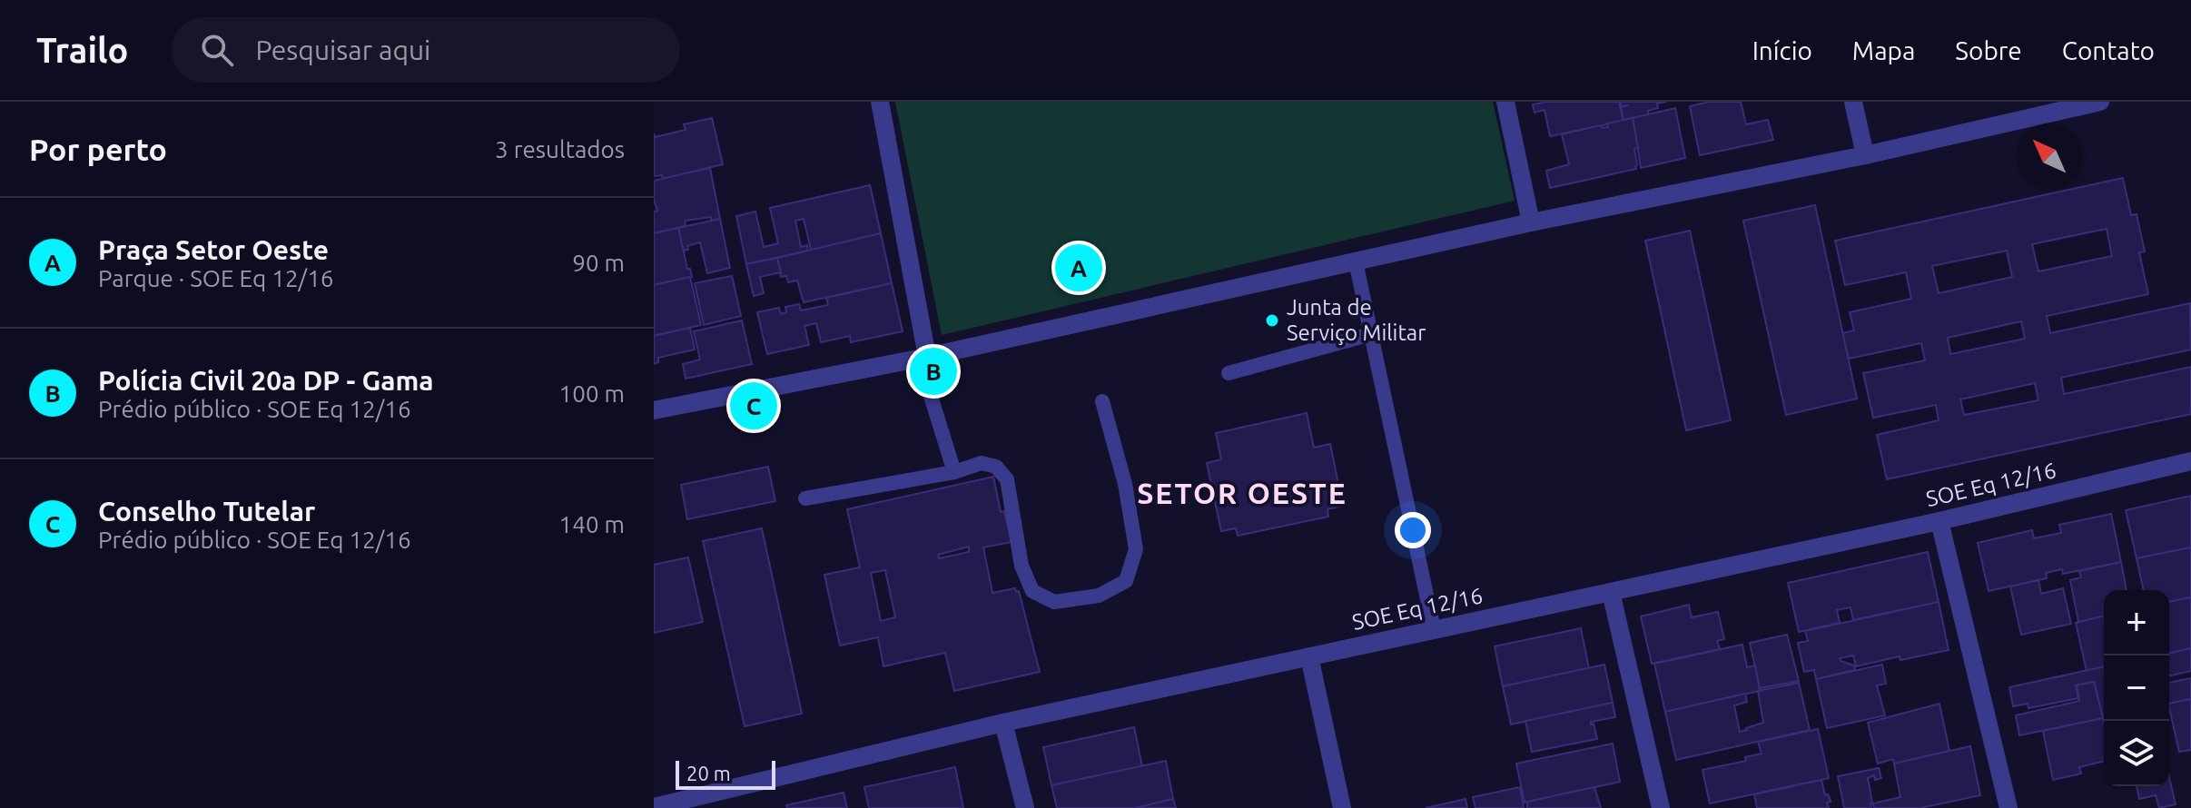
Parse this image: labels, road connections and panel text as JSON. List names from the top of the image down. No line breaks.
{"streets":{"street":["SOE Eq 12/16"]},"districts":["SETOR OESTE"],"places":["Junta de Serviço Militar"],"scale_bar":"20 m","north":"top left","page":{"header":"Trailo","search":"Pesquisar aqui","nav":["Início","Mapa","Sobre","Contato"],"heading":["Por perto","3 resultados"],"list":[{"mark":"A","name":"Praça Setor Oeste","note":"Parque · SOE Eq 12/16","value":"90 m"},{"mark":"B","name":"Polícia Civil 20a DP - Gama","note":"Prédio público · SOE Eq 12/16","value":"100 m"},{"mark":"C","name":"Conselho Tutelar","note":"Prédio público · SOE Eq 12/16","value":"140 m"}],"pins":["A","B","C"],"map_buttons":["+","−"],"scale":"20 m"}}
